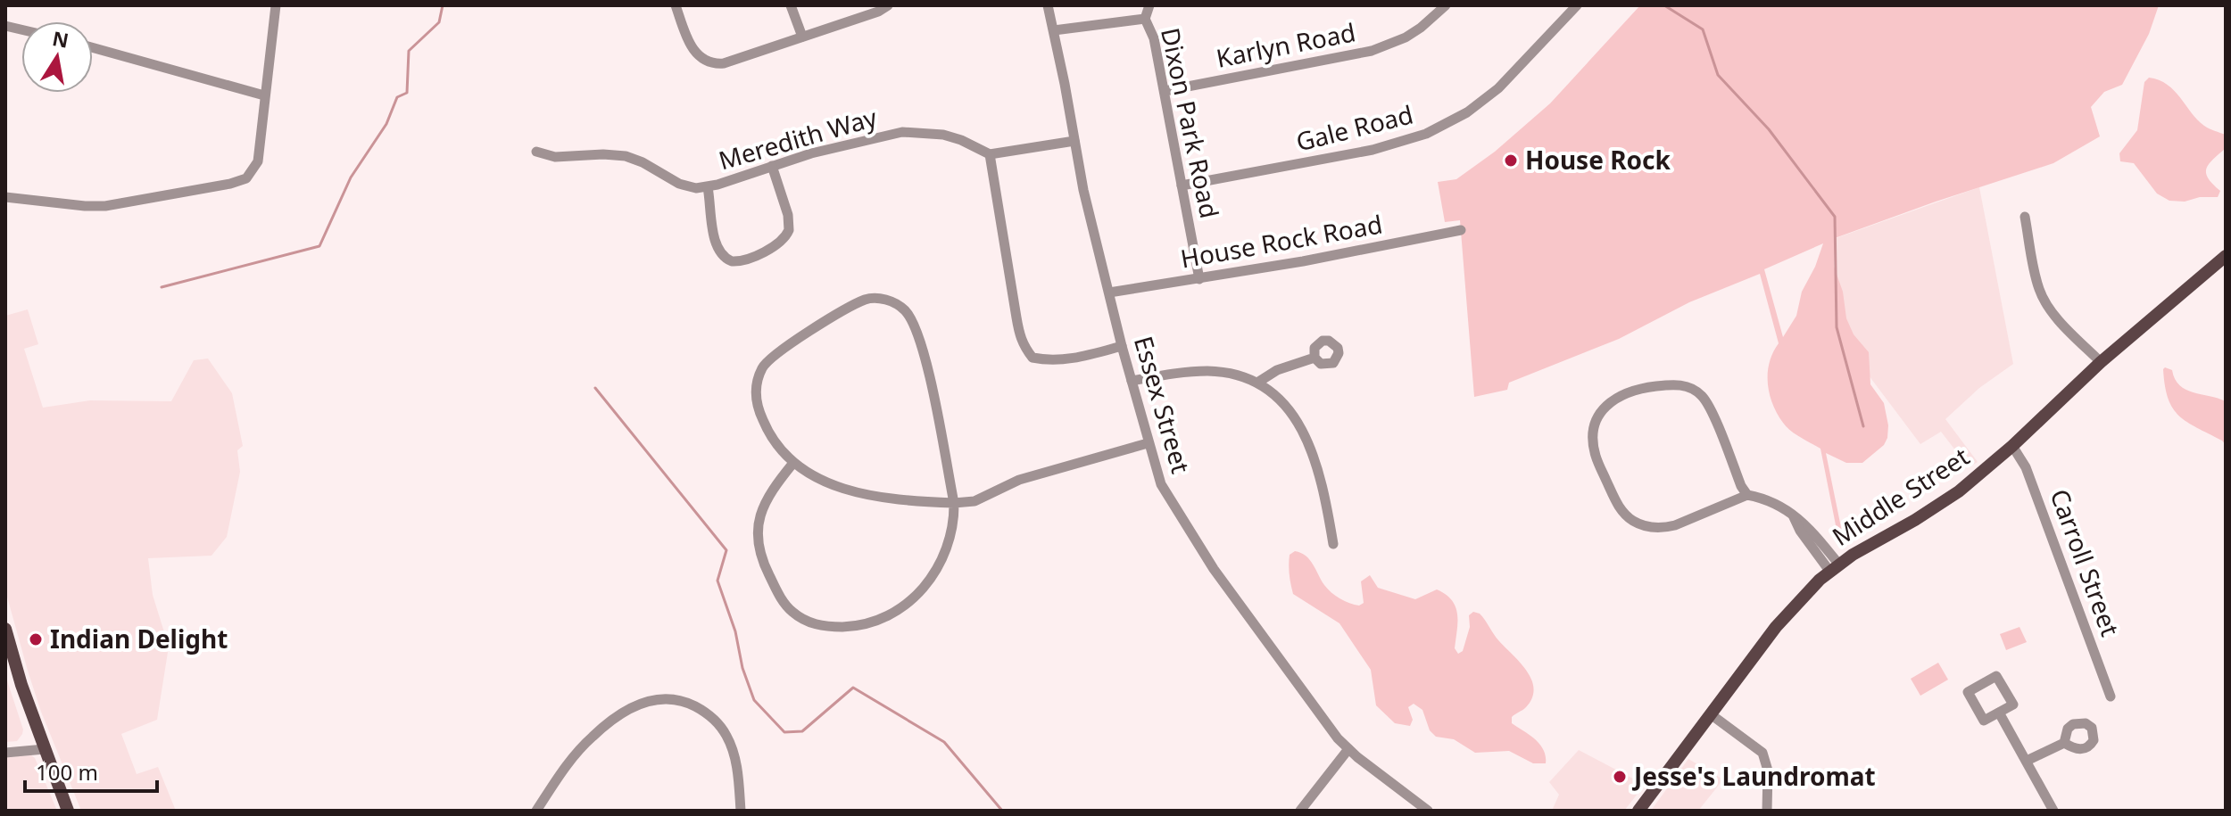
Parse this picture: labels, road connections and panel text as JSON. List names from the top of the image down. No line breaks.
{"streets":{"main road":["Middle Street"],"street":["Karlyn Road","Dixon Park Road","Gale Road","Meredith Way","House Rock Road","Essex Street","Carroll Street"]},"crossings":[["Karlyn Road","Dixon Park Road"],["Dixon Park Road","Gale Road"],["Dixon Park Road","House Rock Road"],["House Rock Road","Essex Street"],["Middle Street","Carroll Street"]],"places":["House Rock","Indian Delight","Jesse's Laundromat"],"scale_bar":"100 m","north":"top"}
